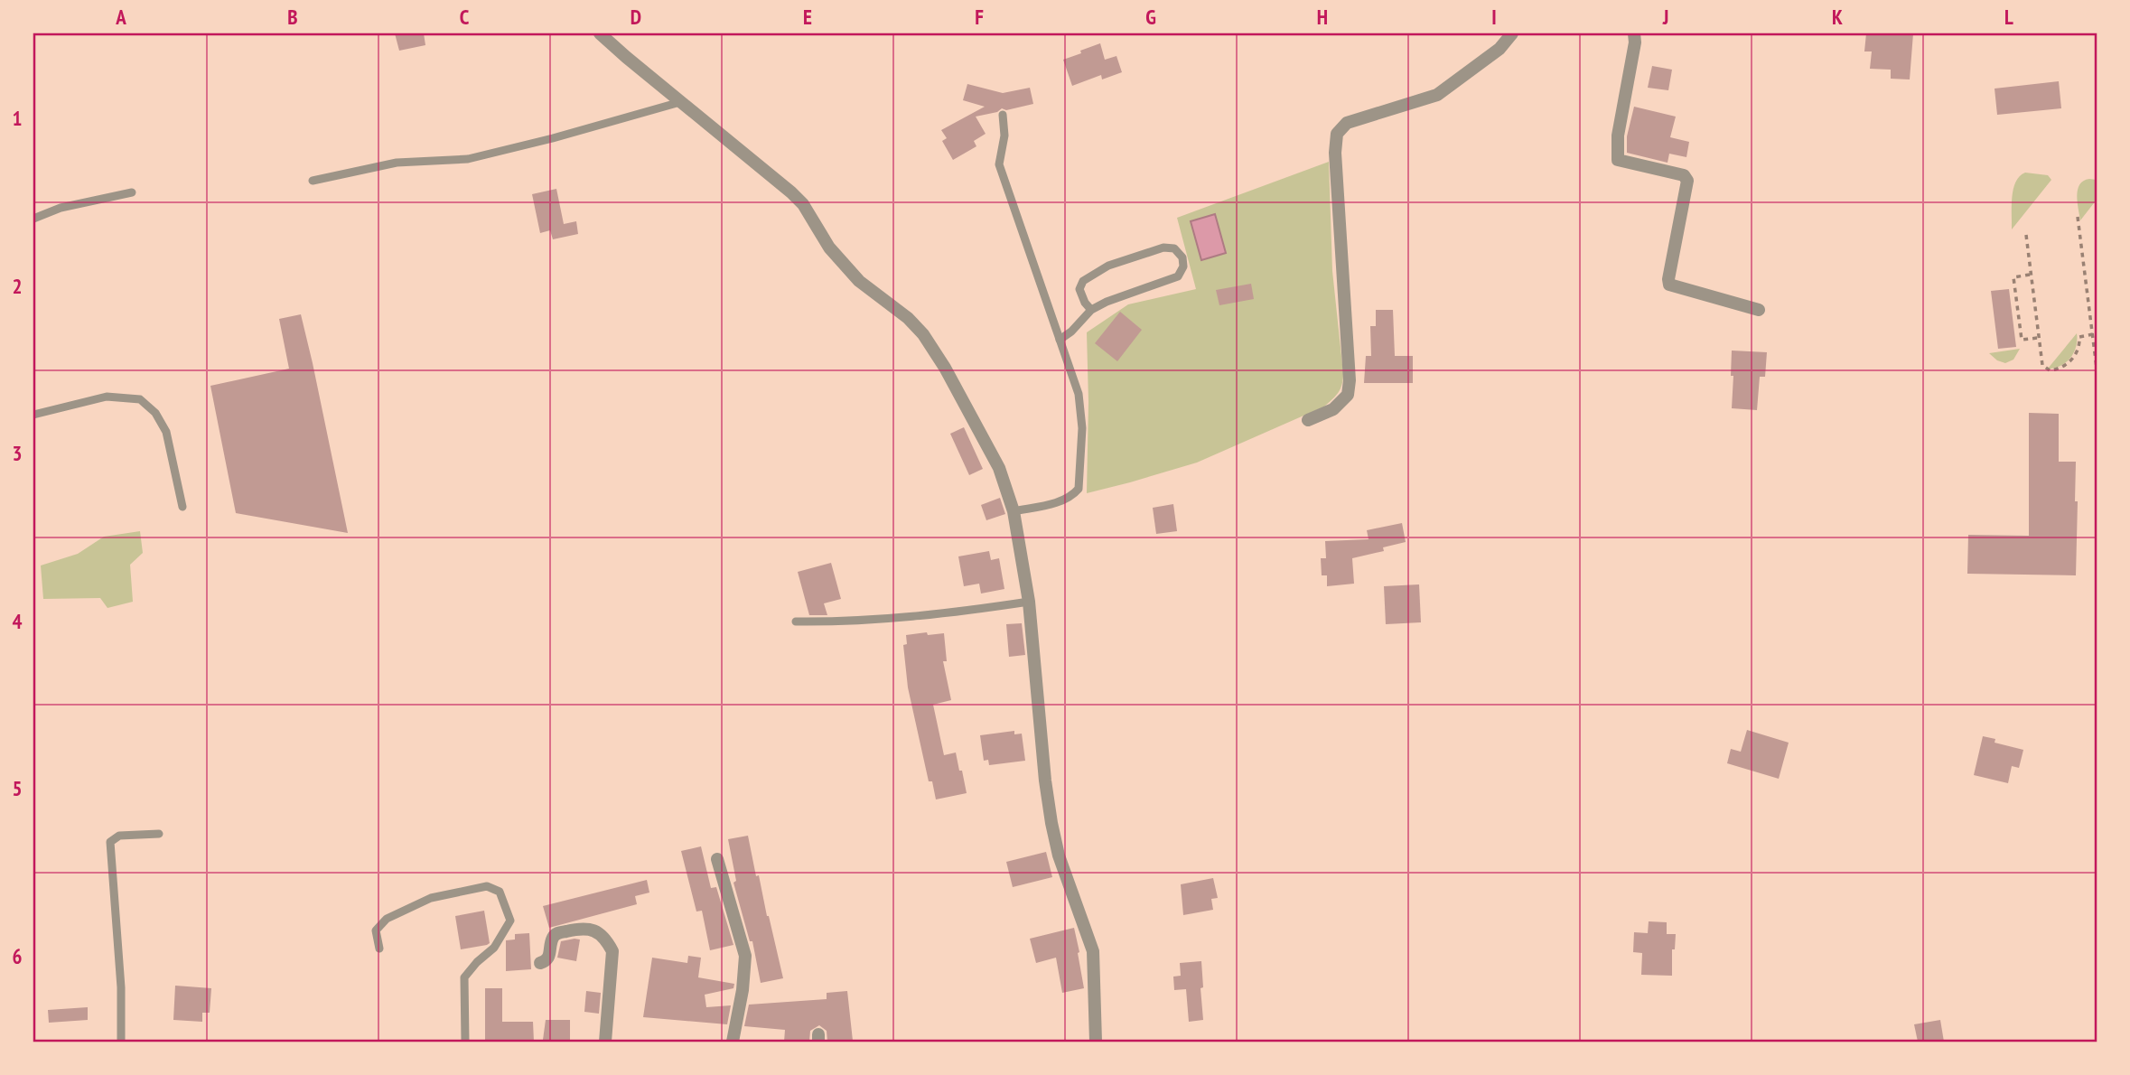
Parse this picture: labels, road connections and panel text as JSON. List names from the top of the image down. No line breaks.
{"grid":{"columns":["A","B","C","D","E","F","G","H","I","J","K","L"],"rows":["1","2","3","4","5","6"]}}
